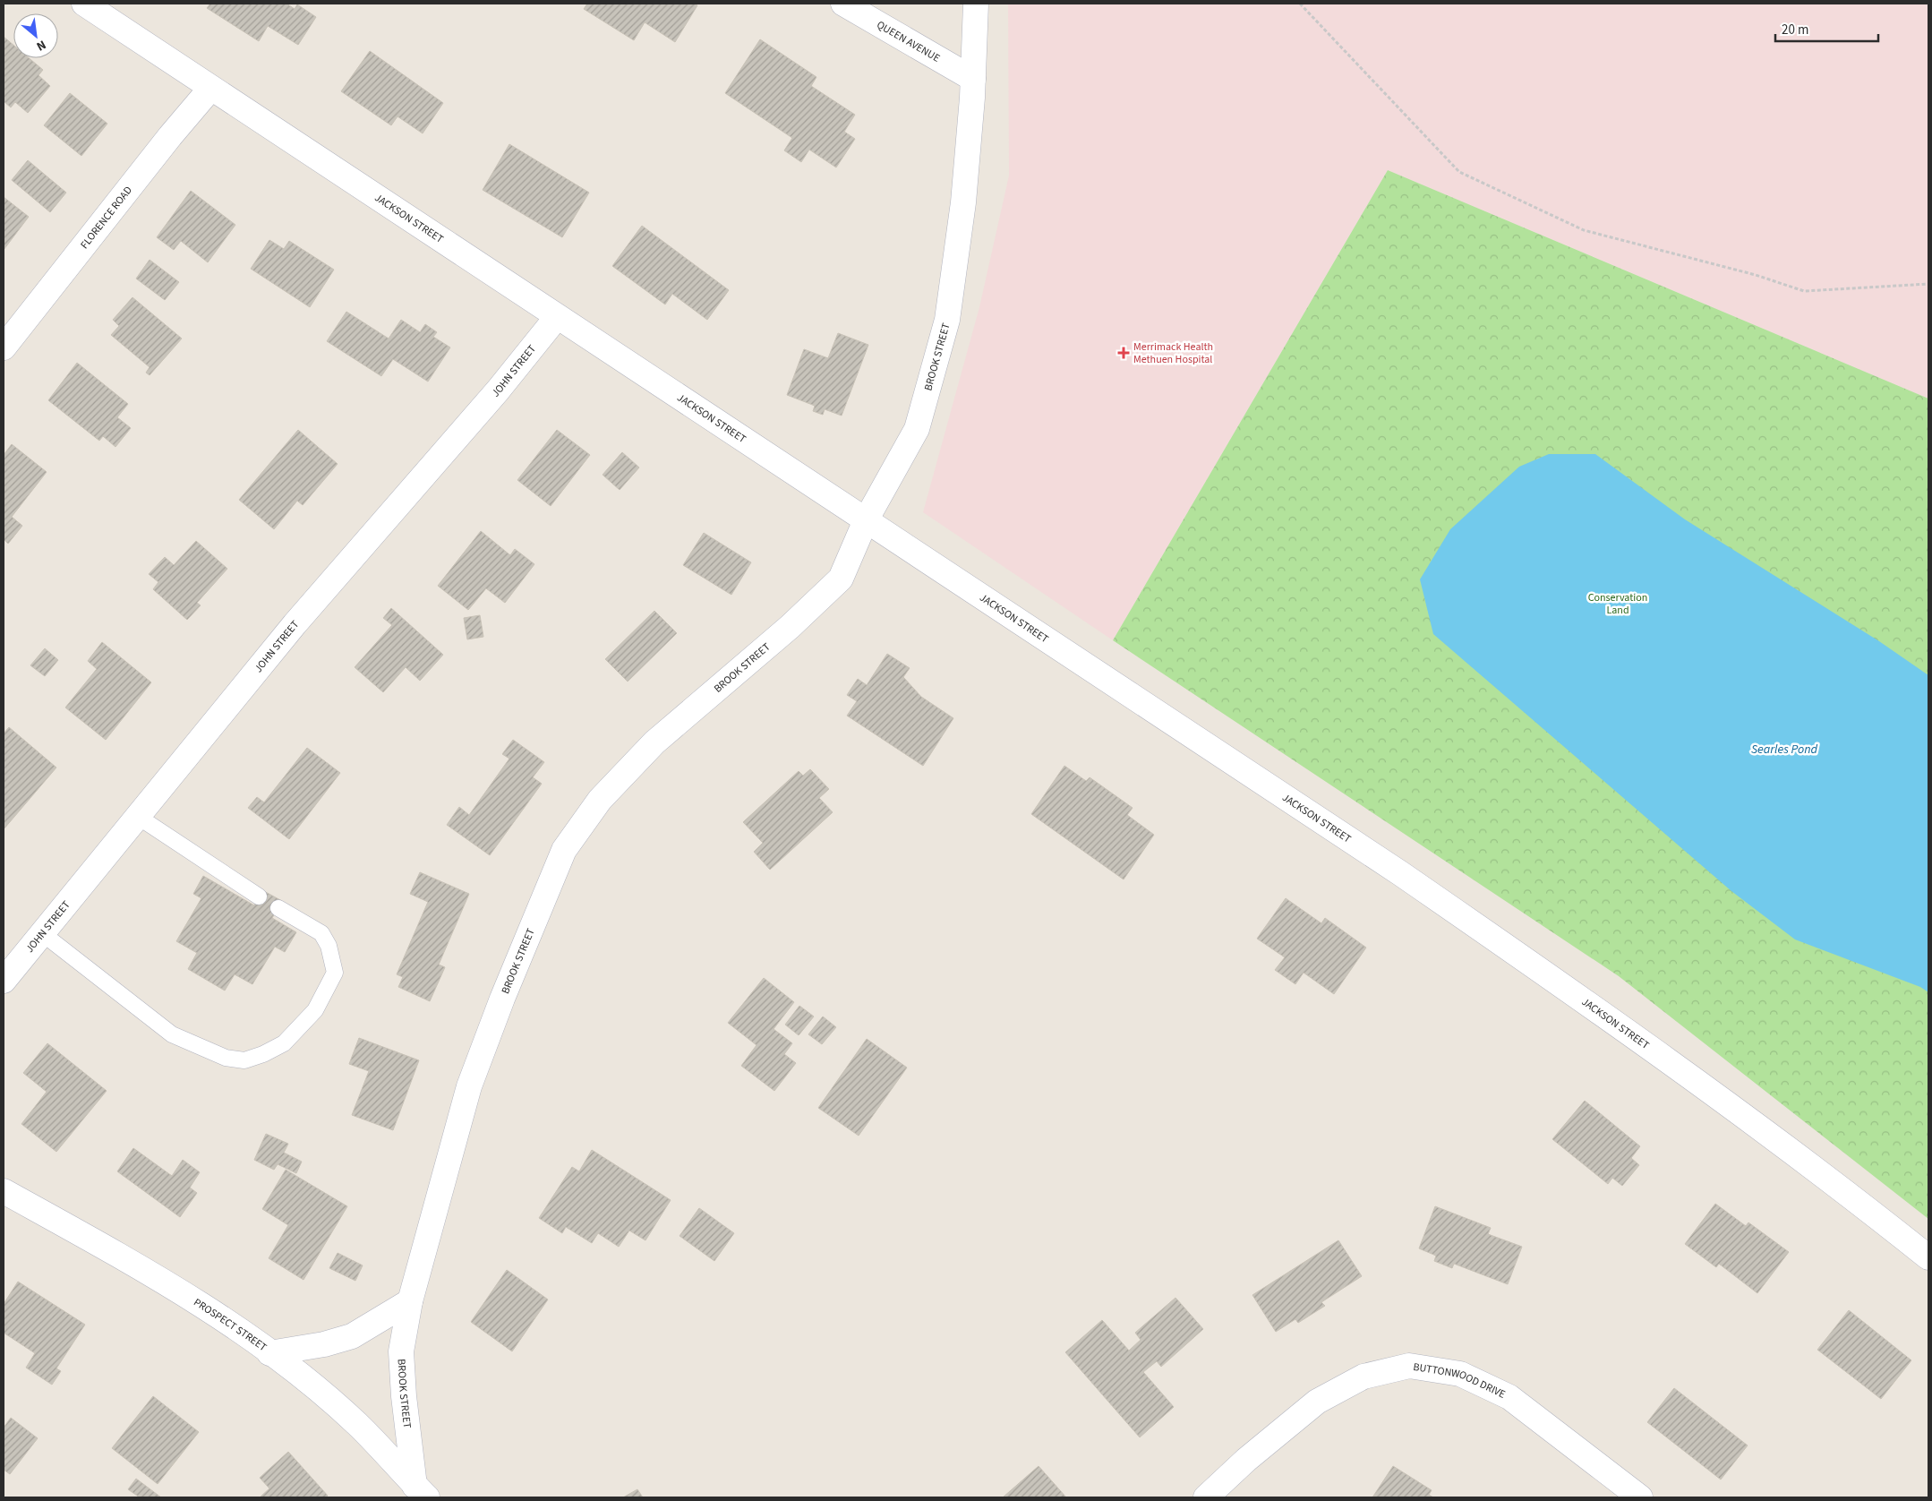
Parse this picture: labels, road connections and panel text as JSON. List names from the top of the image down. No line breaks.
{"streets":{"street":["QUEEN AVENUE","FLORENCE ROAD","JACKSON STREET","BROOK STREET","JOHN STREET","PROSPECT STREET","BUTTONWOOD DRIVE"]},"crossings":[["QUEEN AVENUE","BROOK STREET"],["FLORENCE ROAD","JACKSON STREET"],["JACKSON STREET","BROOK STREET"],["JACKSON STREET","JOHN STREET"],["BROOK STREET","PROSPECT STREET"]],"water":["Searles Pond"],"parks":["Conservation Land"],"places":{"health":["Merrimack Health Methuen Hospital"]},"scale_bar":"20 m","north":"bottom right"}
